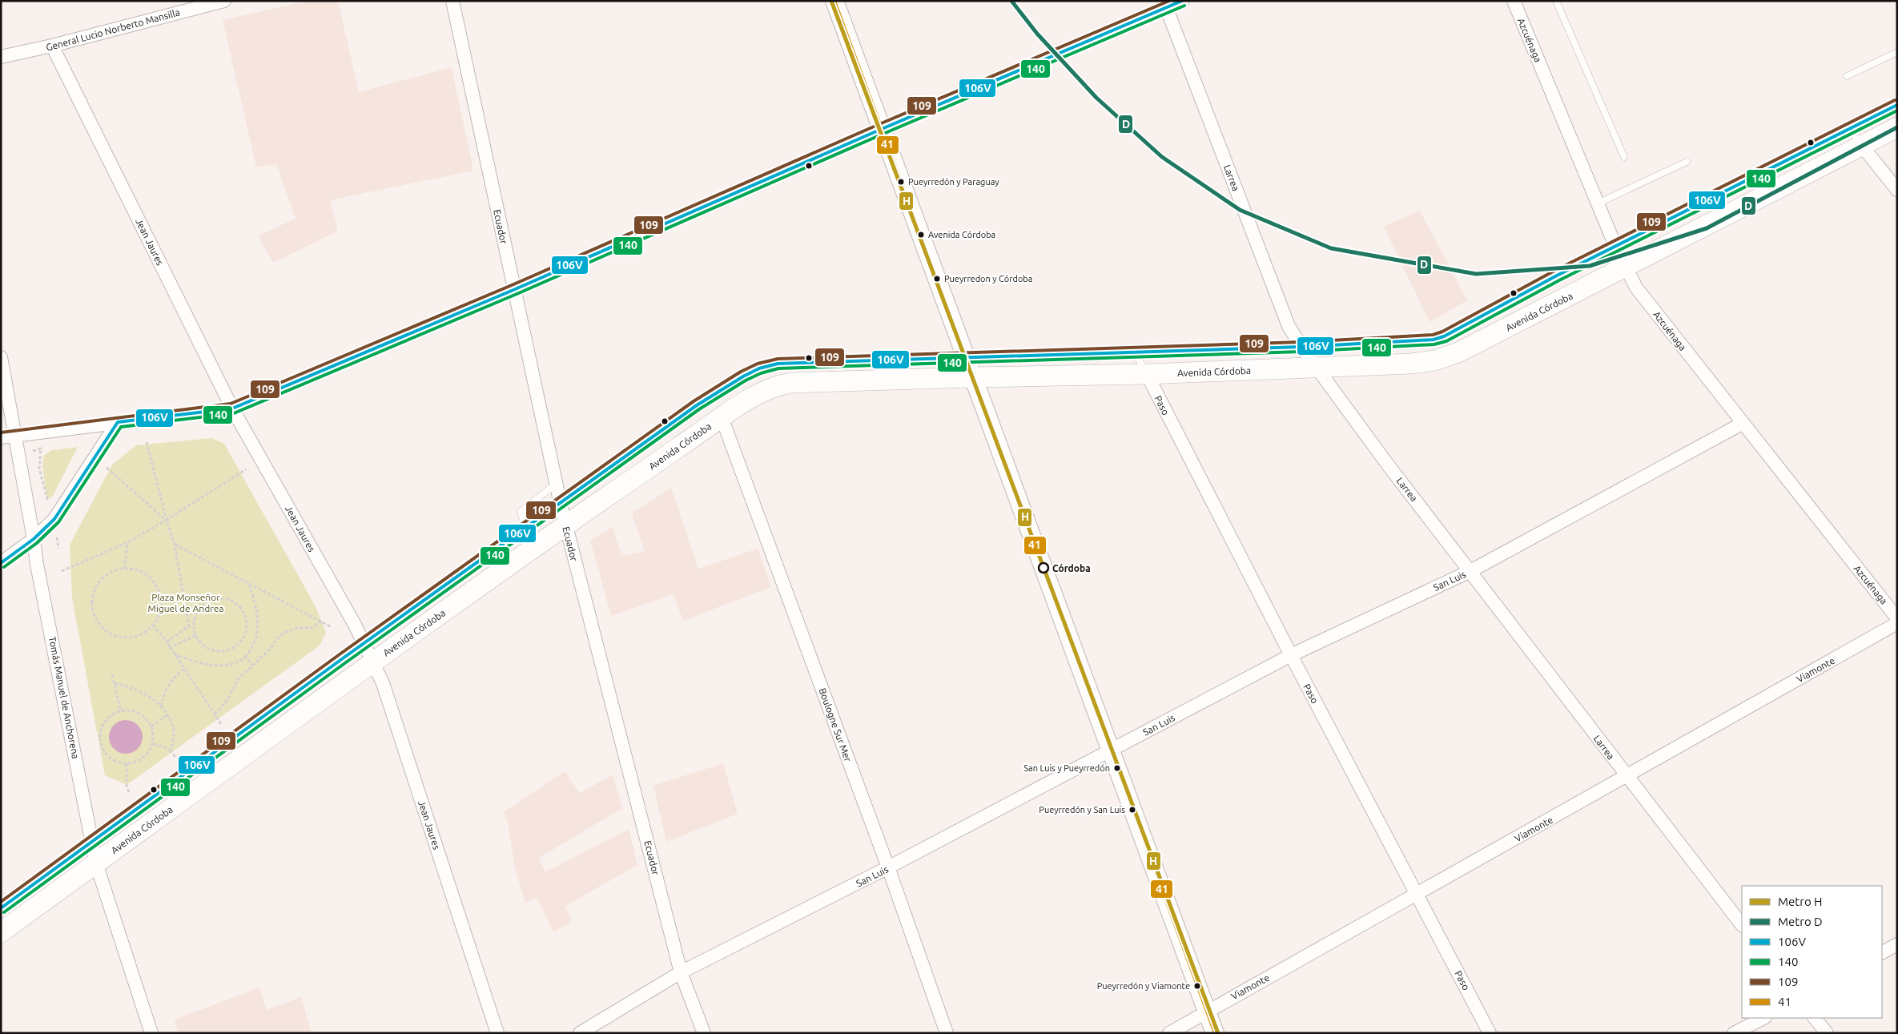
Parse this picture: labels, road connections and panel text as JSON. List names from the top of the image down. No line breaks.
{"streets":{"main road":["Avenida Córdoba"],"street":["General Lucio Norberto Mansilla","Azcuénaga","Larrea","Ecuador","Jean Jaures","Paso","San Luis","Viamonte","Tomás Manuel de Anchorena","Boulogne Sur Mer"]},"crossings":[["General Lucio Norberto Mansilla","Jean Jaures"],["Azcuénaga","Avenida Córdoba"],["Azcuénaga","San Luis"],["Larrea","Avenida Córdoba"],["Larrea","San Luis"],["Larrea","Viamonte"],["Ecuador","Avenida Córdoba"],["Ecuador","San Luis"],["Jean Jaures","Avenida Córdoba"],["Avenida Córdoba","Paso"],["Avenida Córdoba","Tomás Manuel de Anchorena"],["Avenida Córdoba","Boulogne Sur Mer"],["Paso","San Luis"],["Paso","Viamonte"],["San Luis","Boulogne Sur Mer"]],"parks":["Plaza Monseñor Miguel de Andrea"],"places":["Pueyrredón y Paraguay","Avenida Córdoba","Pueyrredon y Córdoba","Córdoba","San Luis y Pueyrredón","Pueyrredón y San Luis","Pueyrredón y Viamonte"],"lines":["metro line H","metro line D","transit line 106V","transit line 109","transit line 41","transit line 140"],"legend":["Metro H","Metro D","106V","140","109","41"]}
